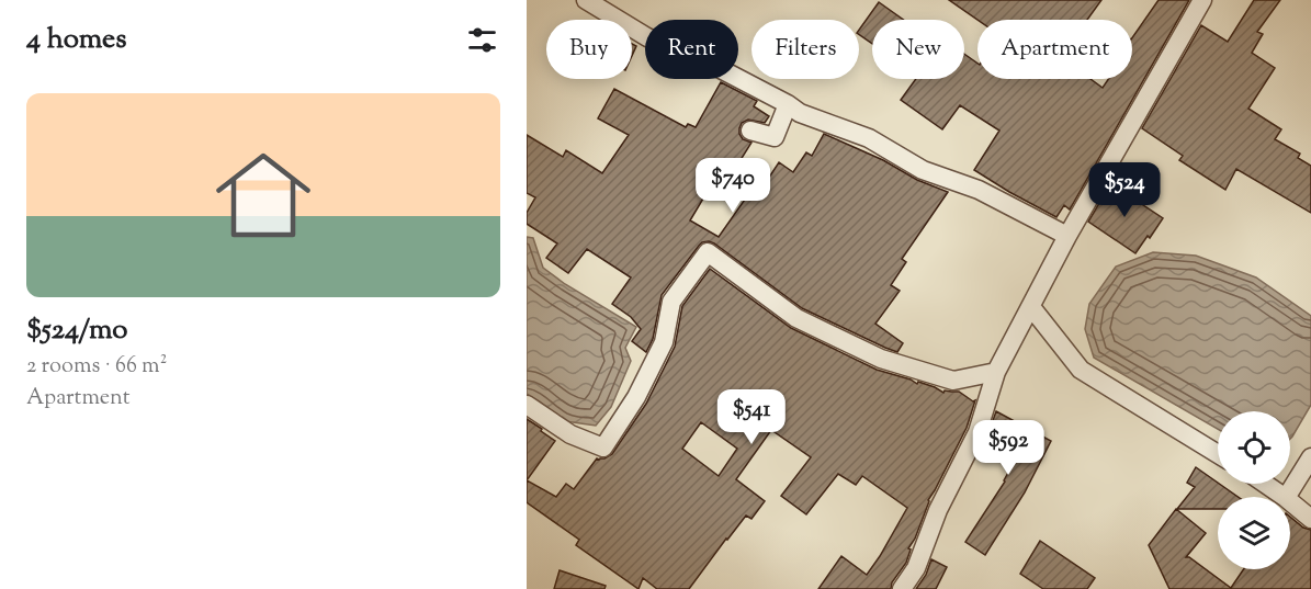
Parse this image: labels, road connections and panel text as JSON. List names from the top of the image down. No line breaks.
{"page":{"heading":"4 homes","chip":["Buy","Rent","Filters","New","Apartment"],"list":[{"name":"$524/mo","note":"2 rooms · 66 m² · Apartment"}],"price":["$740","$524","$541","$592"]}}
